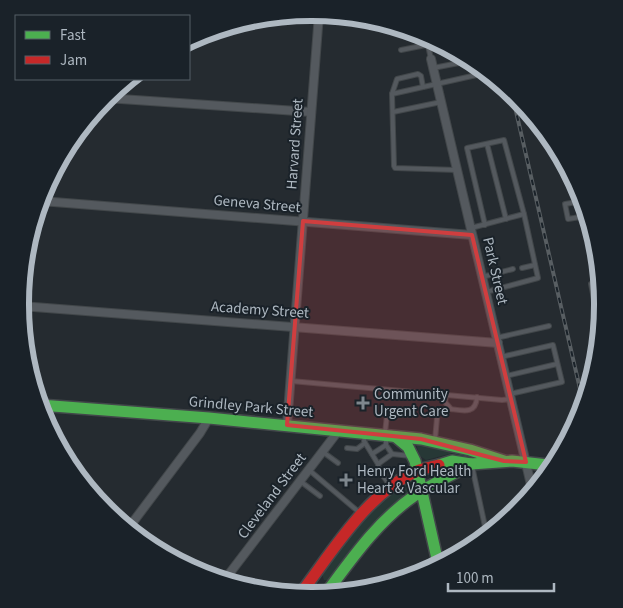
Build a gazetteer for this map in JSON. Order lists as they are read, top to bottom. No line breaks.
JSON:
{"streets":{"main road":["Grindley Park Street"],"street":["Harvard Street","Geneva Street","Park Street","Academy Street","Cleveland Street"]},"crossings":[["Harvard Street","Geneva Street"],["Harvard Street","Academy Street"],["Harvard Street","Grindley Park Street"],["Geneva Street","Park Street"],["Park Street","Academy Street"],["Grindley Park Street","Cleveland Street"]],"places":{"health":["Community Urgent Care","Henry Ford Health Heart & Vascular"]},"legend":["Fast","Jam"],"scale_bar":"100 m"}
